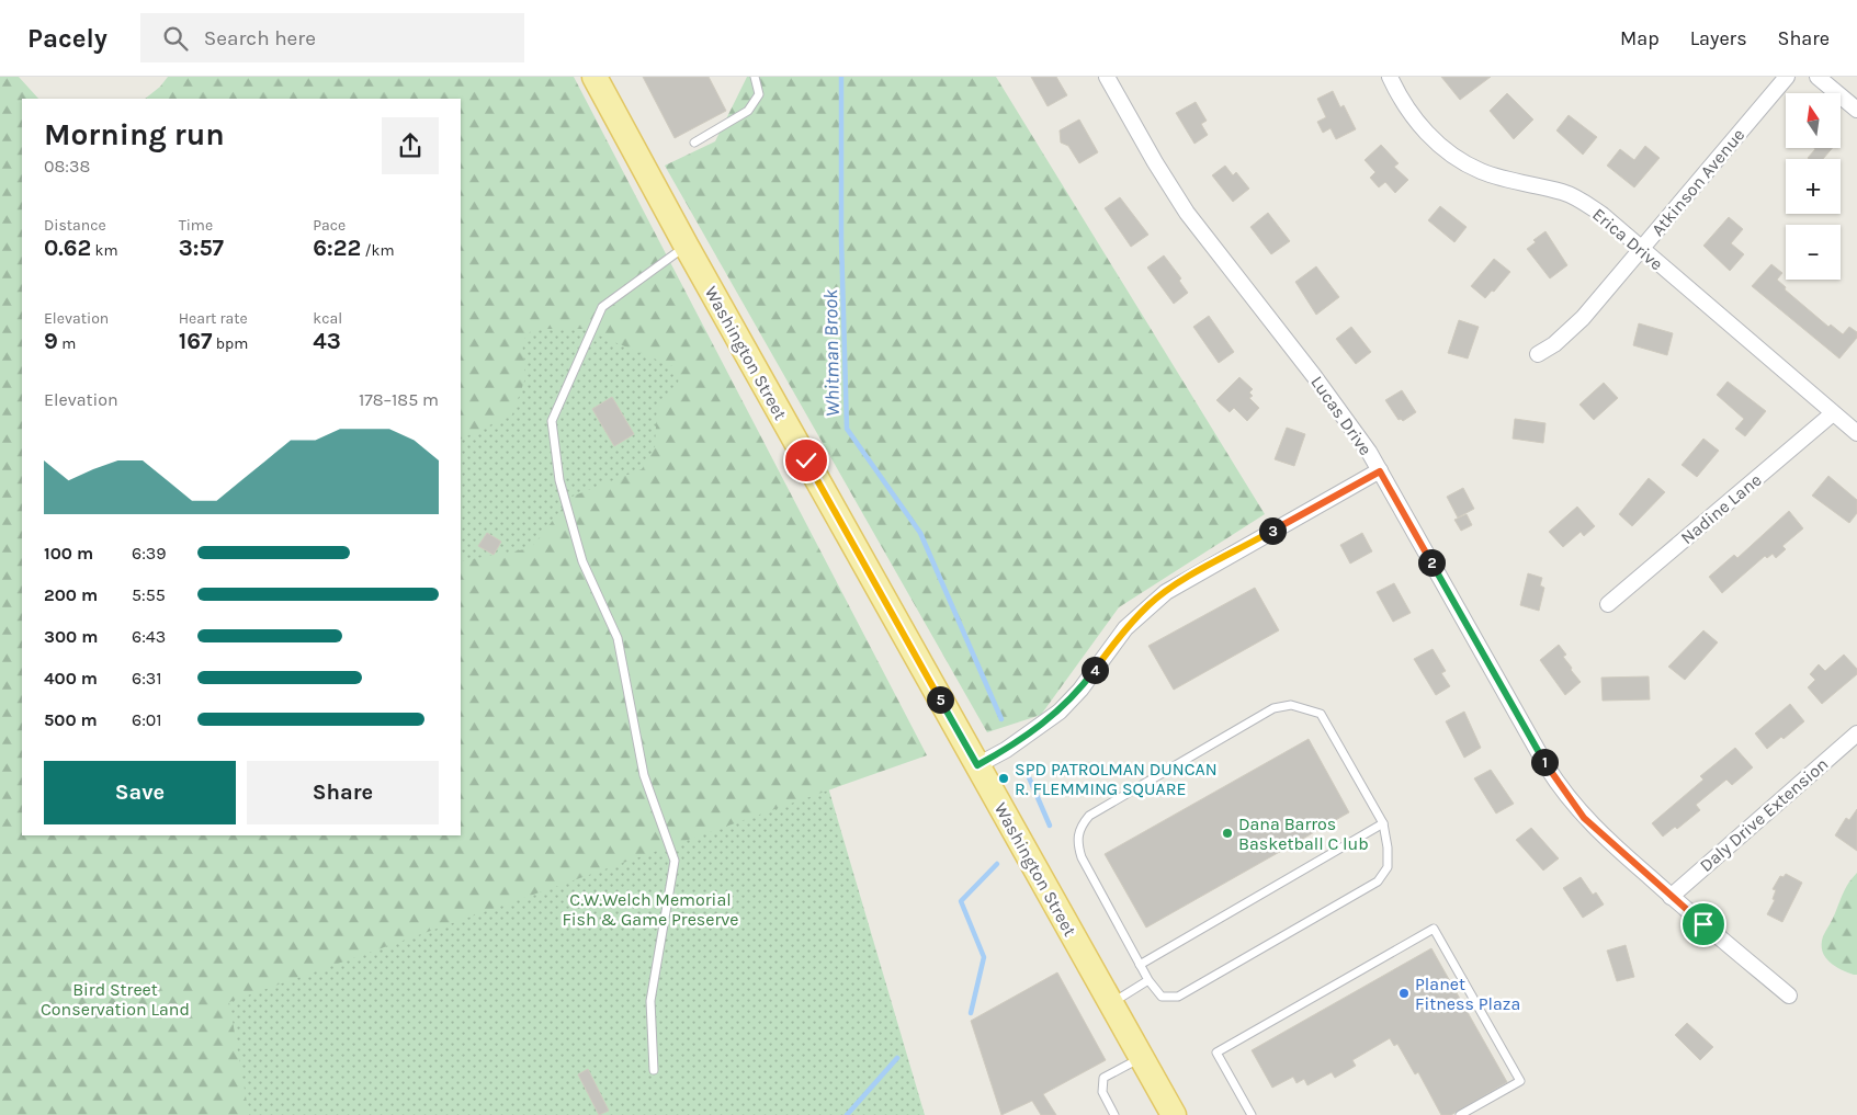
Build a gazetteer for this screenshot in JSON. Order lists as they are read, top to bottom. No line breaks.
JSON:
{"streets":{"main road":["Washington Street"],"street":["Atkinson Avenue","Erica Drive","Lucas Drive","Nadine Lane","Daly Drive Extension"]},"crossings":[["Atkinson Avenue","Erica Drive"],["Erica Drive","Nadine Lane"],["Lucas Drive","Daly Drive Extension"]],"water":["Whitman Brook"],"parks":["C.W.Welch Memorial Fish & Game Preserve","Bird Street Conservation Land"],"places":["SPD PATROLMAN DUNCAN R. FLEMMING SQUARE","Dana Barros Basketball C lub","Planet Fitness Plaza"],"north":"top","page":{"header":"Pacely","search":"Search here","nav":["Map","Layers","Share"],"map_buttons":["+","−"],"heading":["Morning run","08:38"],"stats":[["Distance","0.62 km"],["Time","3:57"],["Pace","6:22 /km"],["Elevation","9 m"],["Heart rate","167 bpm"],["kcal","43"]],"chart":["Elevation","178–185 m"],"pins":["3","2","4","5","1"],"list":[{"name":"100 m","note":"6:39"},{"name":"200 m","note":"5:55"},{"name":"300 m","note":"6:43"},{"name":"400 m","note":"6:31"},{"name":"500 m","note":"6:01"}],"buttons":["Save","Share"]}}
